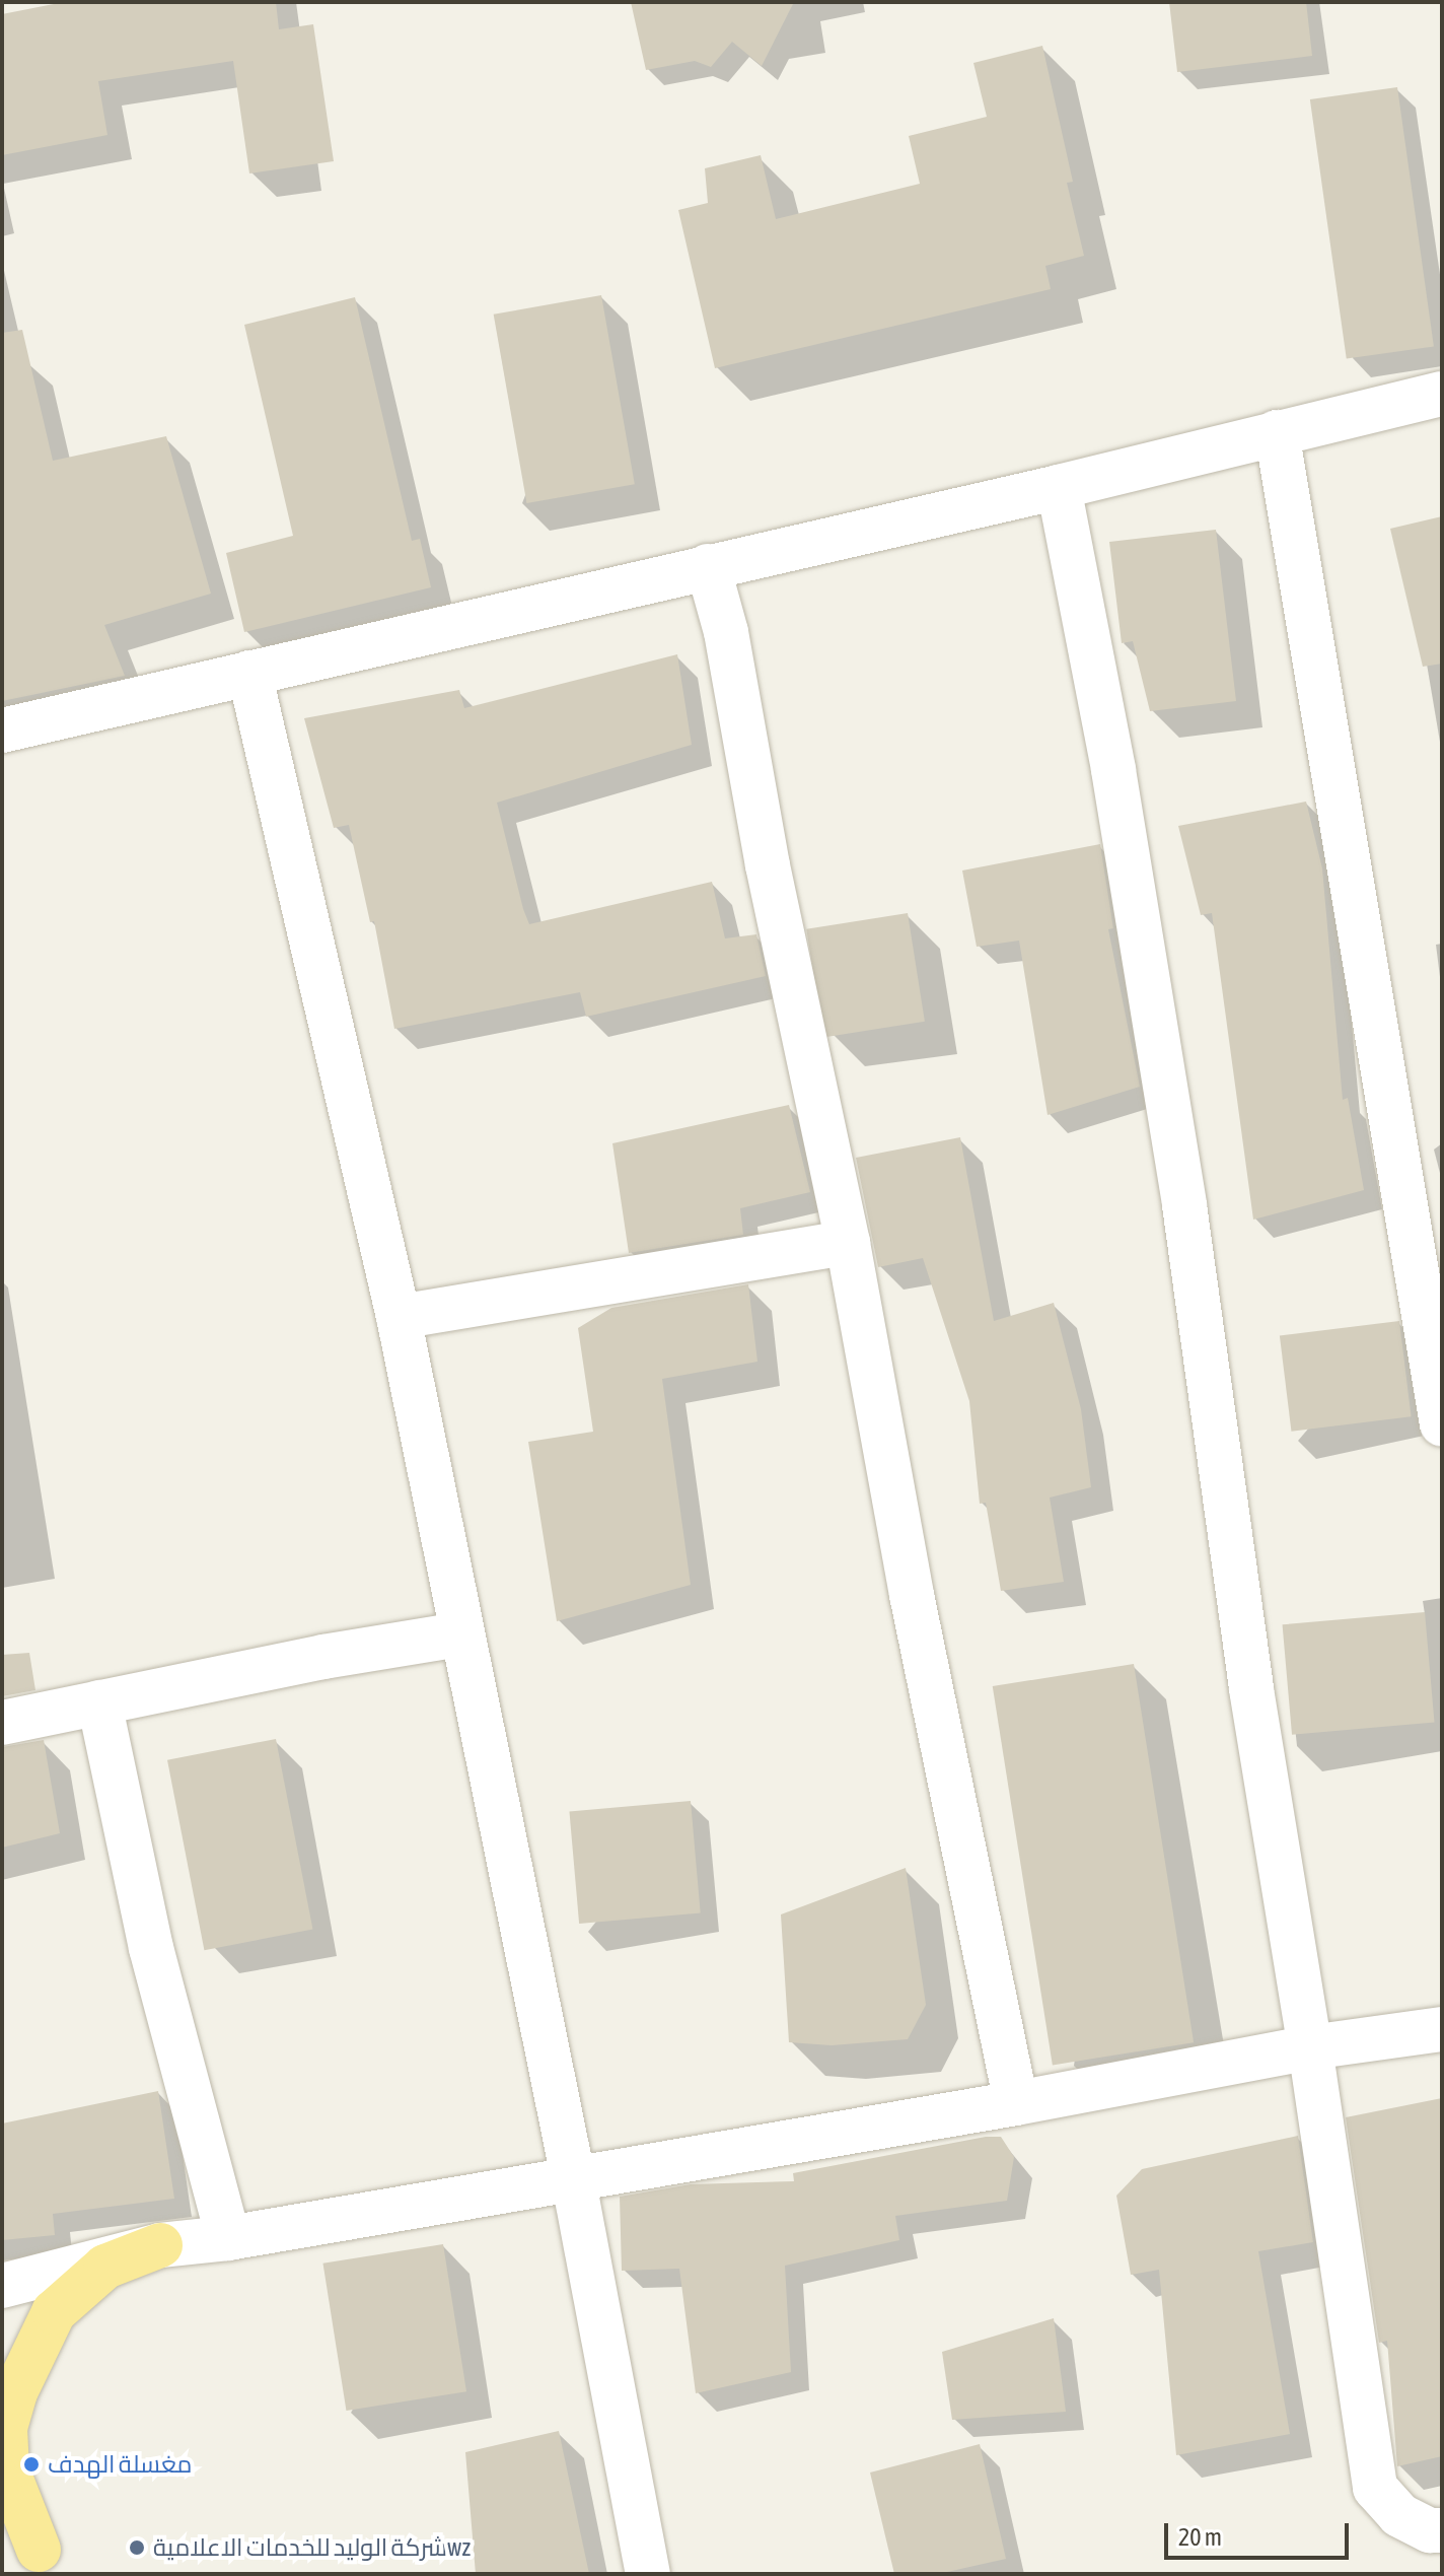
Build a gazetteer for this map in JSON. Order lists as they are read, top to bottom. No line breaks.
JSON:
{"places":["مغسلة الهدف","شركة الوليد للخدمات الاعلاميةwz"],"scale_bar":"20 m"}
